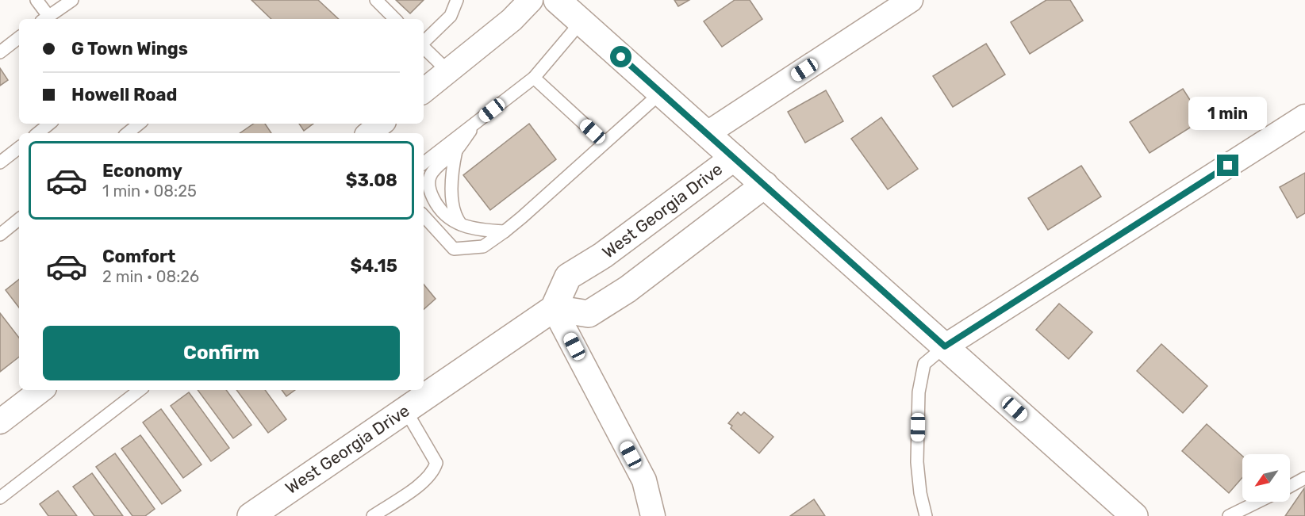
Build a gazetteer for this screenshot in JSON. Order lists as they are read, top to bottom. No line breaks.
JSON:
{"streets":{"street":["West Georgia Drive"]},"north":"bottom left","page":{"banner":["G Town Wings","Howell Road"],"bubble":"1 min","list":[{"name":"Economy","note":"1 min · 08:25","value":"$3.08"},{"name":"Comfort","note":"2 min · 08:26","value":"$4.15"}],"buttons":"Confirm"}}
